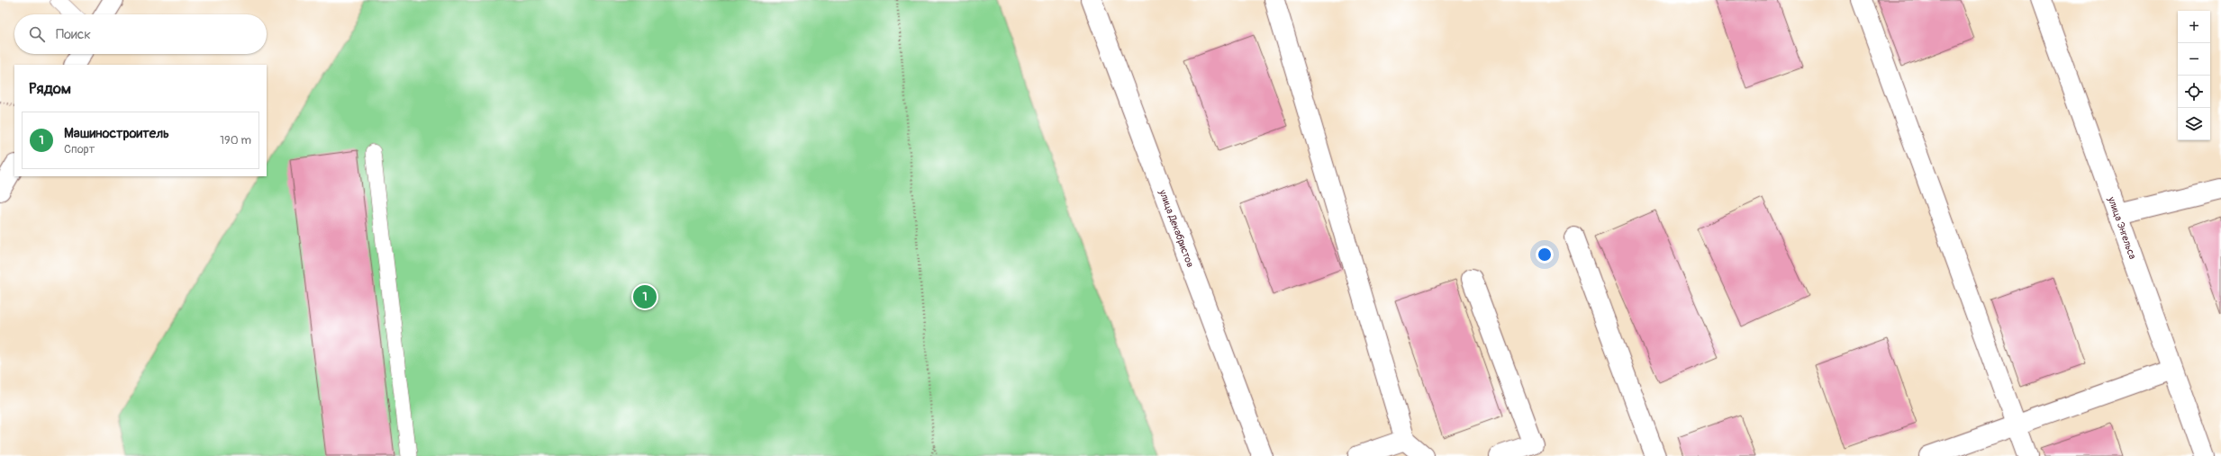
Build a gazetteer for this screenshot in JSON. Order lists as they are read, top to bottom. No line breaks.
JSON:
{"streets":{"street":["улица Энгельса","улица Декабристов"]},"page":{"map_buttons":["+","−"],"search":"Поиск","heading":"Рядом","list":[{"mark":"1","name":"Машиностроитель","note":"Спорт","value":"190 m"}],"pins":"1"}}
